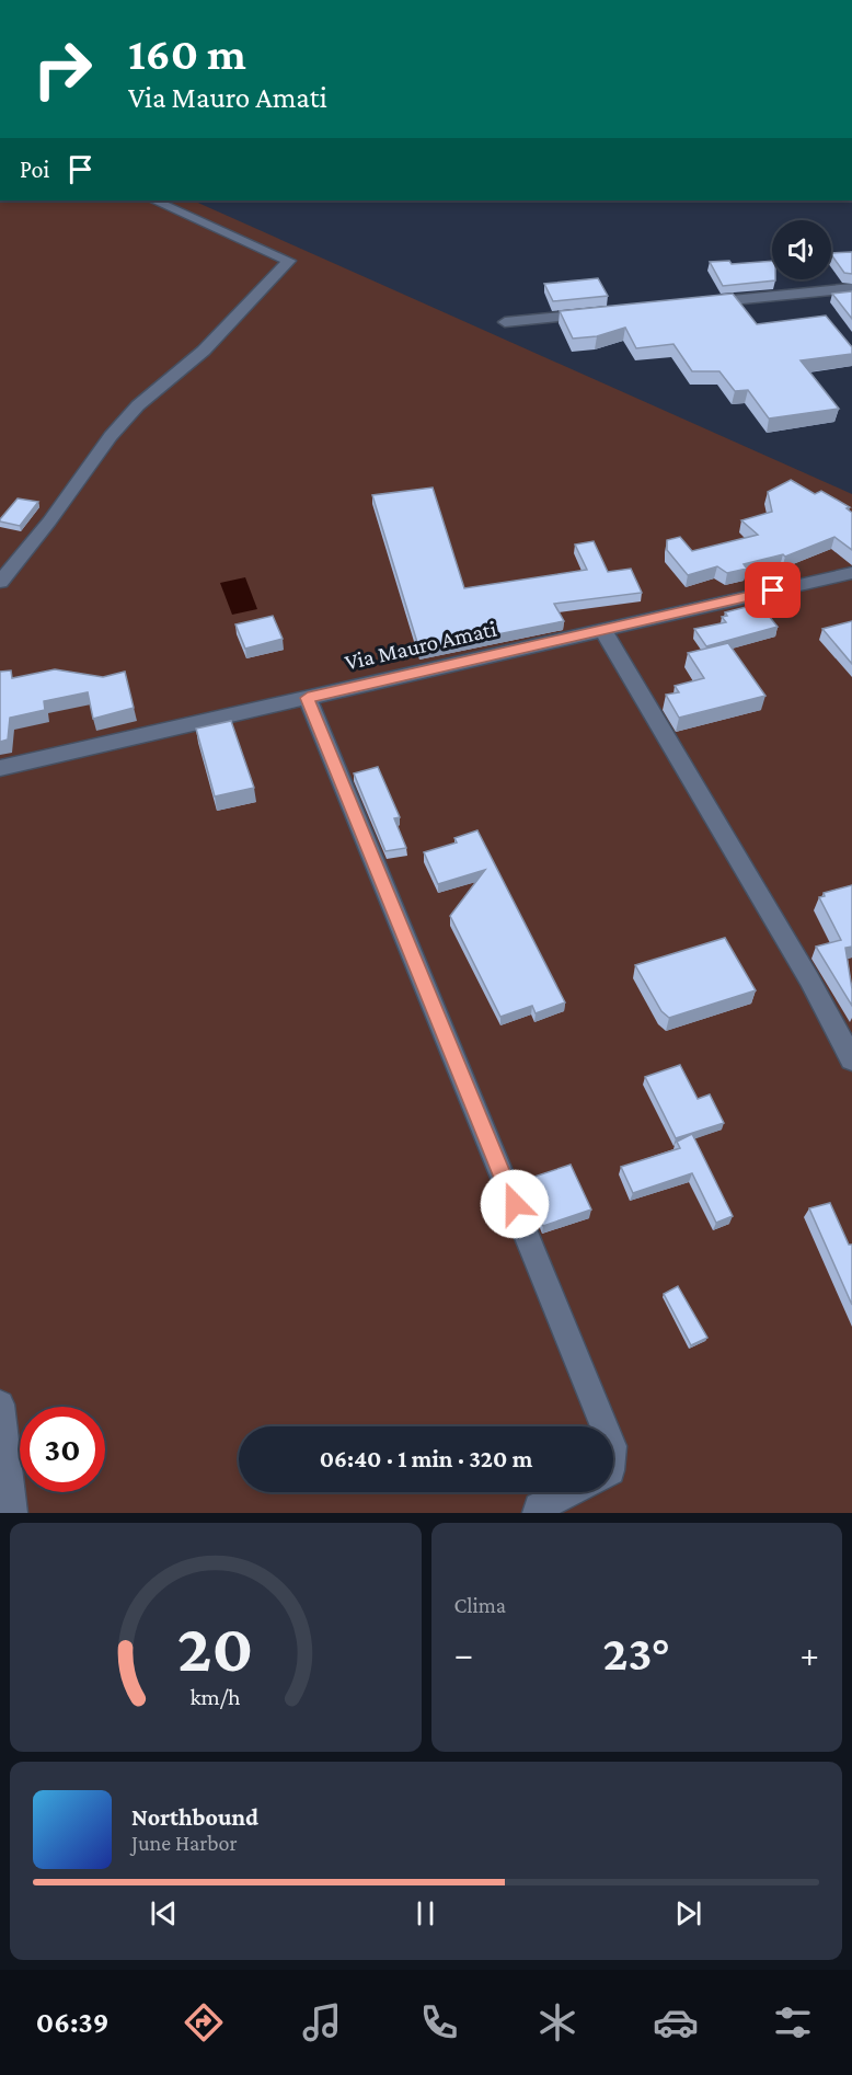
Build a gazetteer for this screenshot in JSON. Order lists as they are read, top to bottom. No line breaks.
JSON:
{"streets":{"street":["Via Mauro Amati"]},"page":{"turn":["160 m","Via Mauro Amati"],"then":"Poi","limit":"30","trip":"06:40 · 1 min · 320 m","tile":"Clima","heat":["−","23°","+"],"song":["Northbound","June Harbor"],"tabs":"06:39","gauge":["20","km/h"]}}
